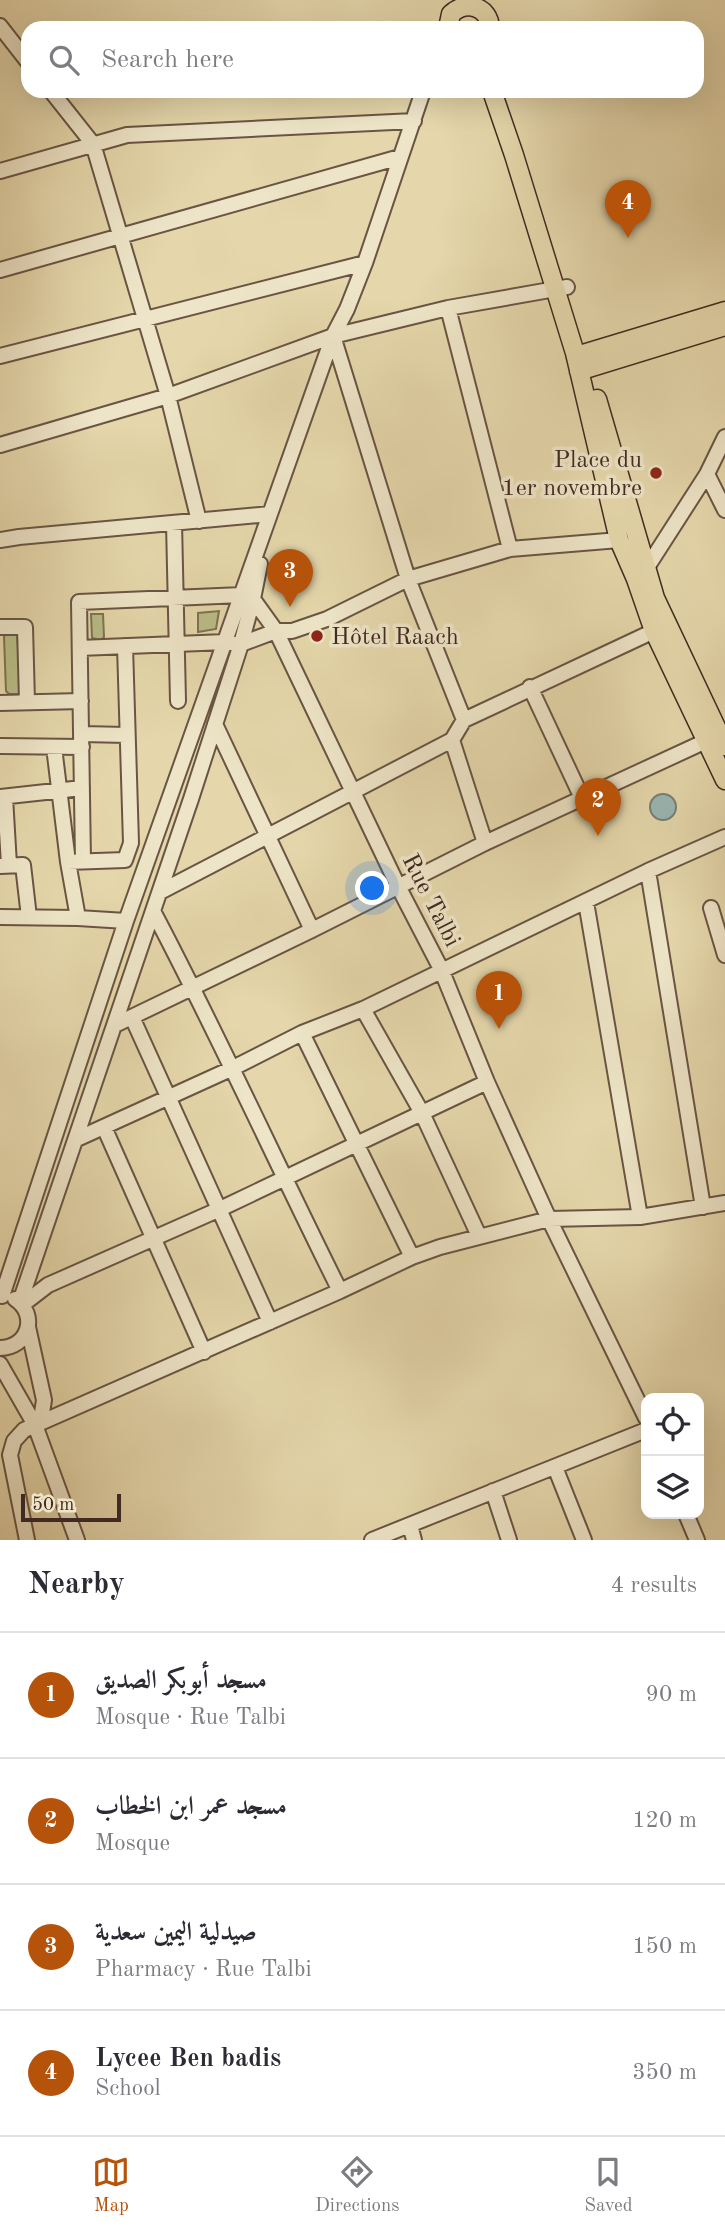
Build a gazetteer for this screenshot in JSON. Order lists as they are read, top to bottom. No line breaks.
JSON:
{"streets":{"street":["Rue Talbi"]},"places":["Place du 1er novembre","Hôtel Raach"],"scale_bar":"50 m","page":{"search":"Search here","pins":["4","3","2","1"],"scale":"50 m","heading":["Nearby","4 results"],"list":[{"mark":"1","name":"مسجد أبوبكر الصديق","note":"Mosque · Rue Talbi","value":"90 m"},{"mark":"2","name":"مسجد عمر ابن الخطاب","note":"Mosque","value":"120 m"},{"mark":"3","name":"صيدلية اليمين سعدية","note":"Pharmacy · Rue Talbi","value":"150 m"},{"mark":"4","name":"Lycee Ben badis","note":"School","value":"350 m"}],"nav":["Map","Directions","Saved"]}}
